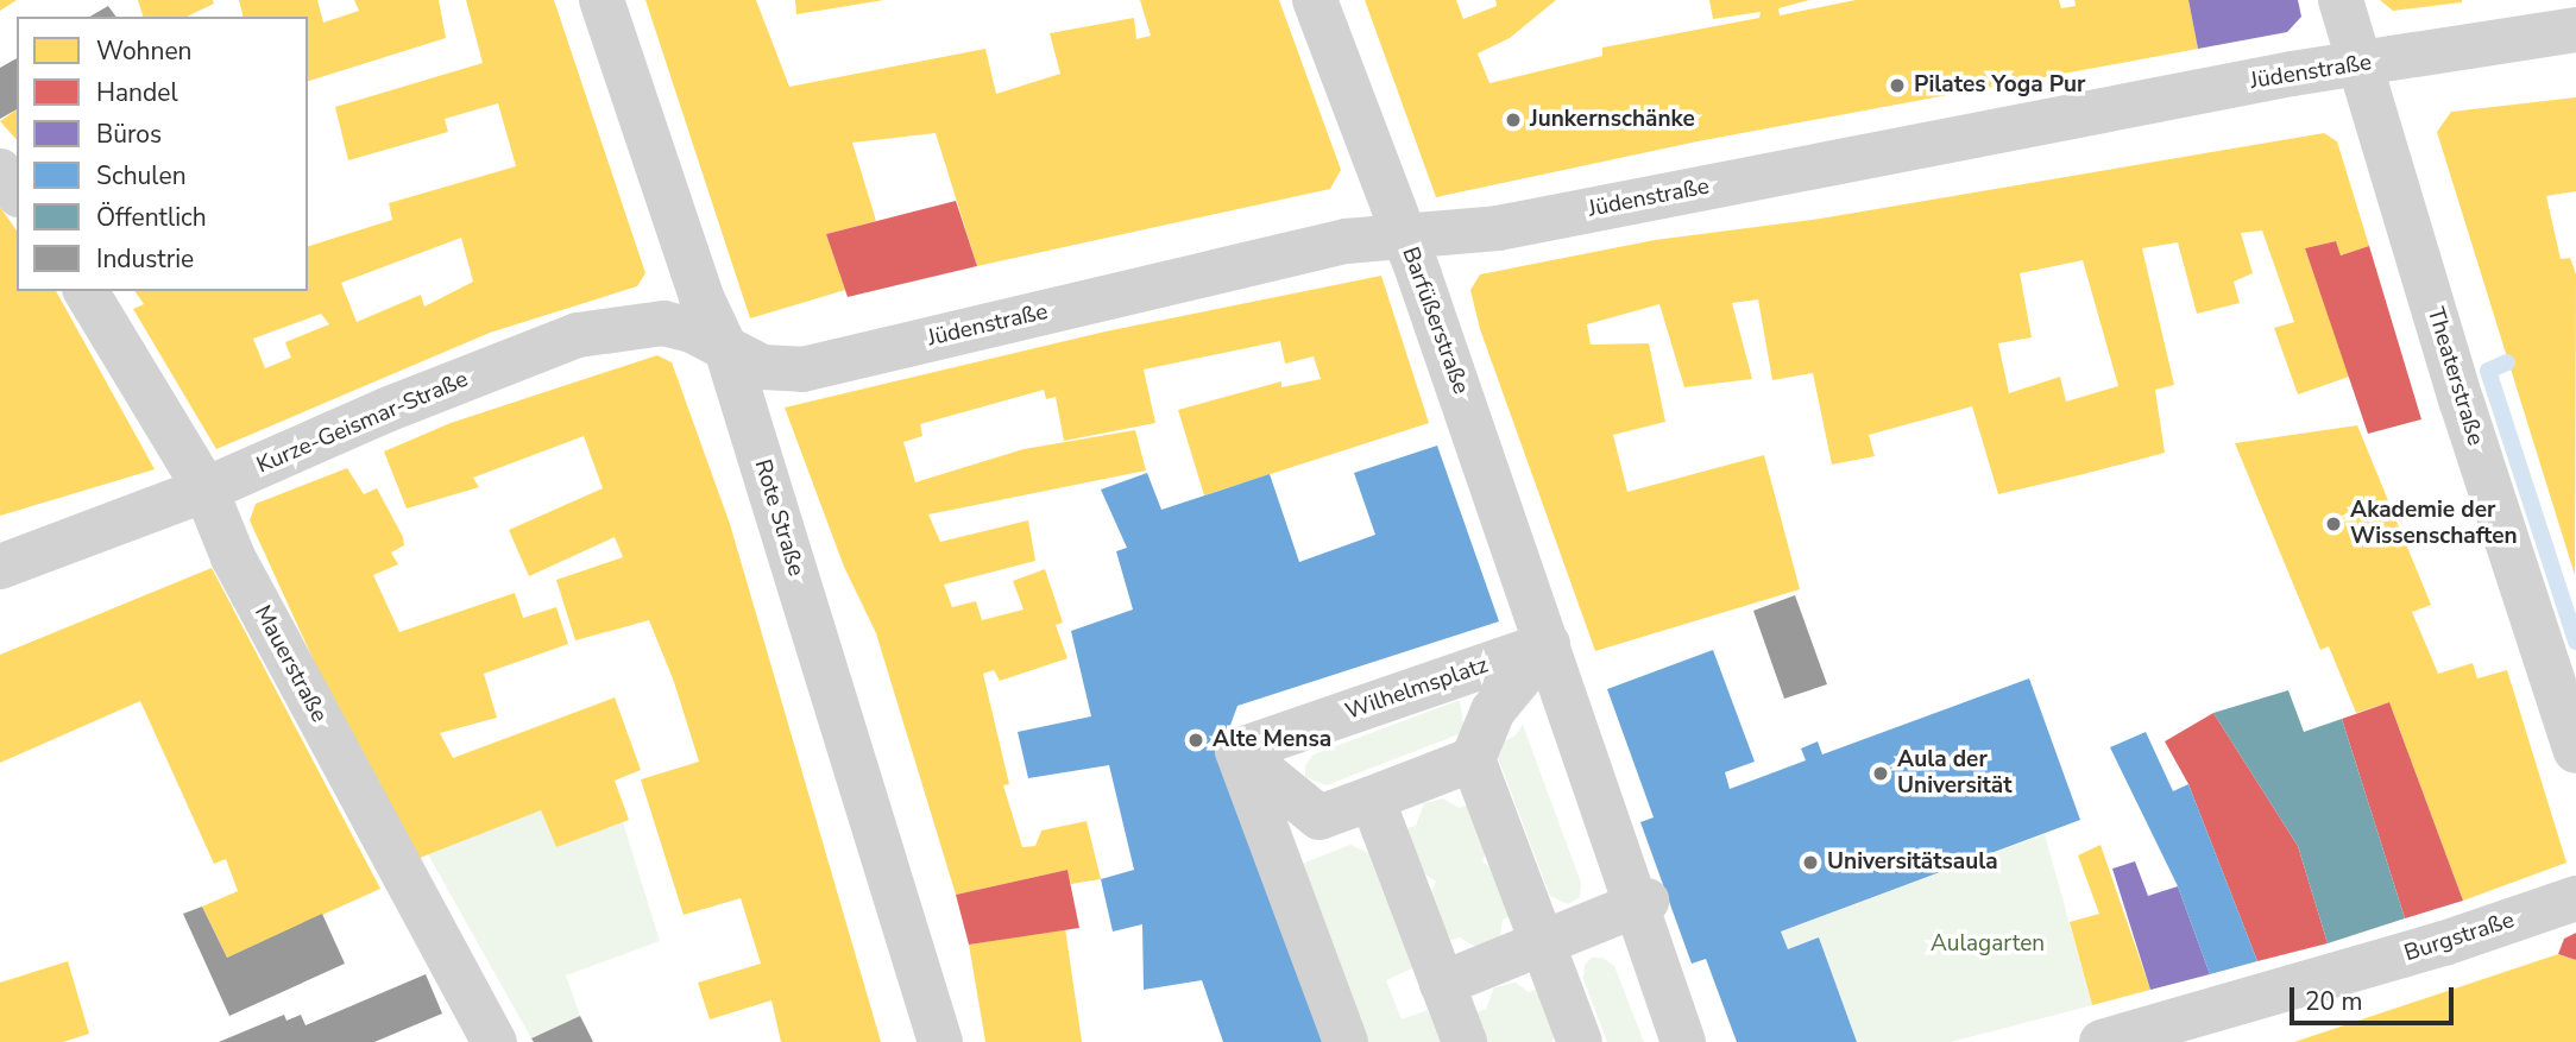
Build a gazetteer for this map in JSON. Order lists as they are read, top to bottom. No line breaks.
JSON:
{"streets":{"street":["Jüdenstraße","Barfüßerstraße","Theaterstraße","Kurze-Geismar-Straße","Rote Straße","Mauerstraße","Wilhelmsplatz","Burgstraße"]},"crossings":[["Jüdenstraße","Barfüßerstraße"],["Jüdenstraße","Theaterstraße"],["Jüdenstraße","Kurze-Geismar-Straße"],["Jüdenstraße","Rote Straße"],["Barfüßerstraße","Wilhelmsplatz"],["Kurze-Geismar-Straße","Rote Straße"],["Kurze-Geismar-Straße","Mauerstraße"]],"parks":["Aulagarten"],"places":["Pilates Yoga Pur","Junkernschänke","Akademie der Wissenschaften","Alte Mensa","Aula der Universität","Universitätsaula"],"legend":["Wohnen","Handel","Büros","Schulen","Öffentlich","Industrie"],"scale_bar":"20 m"}
